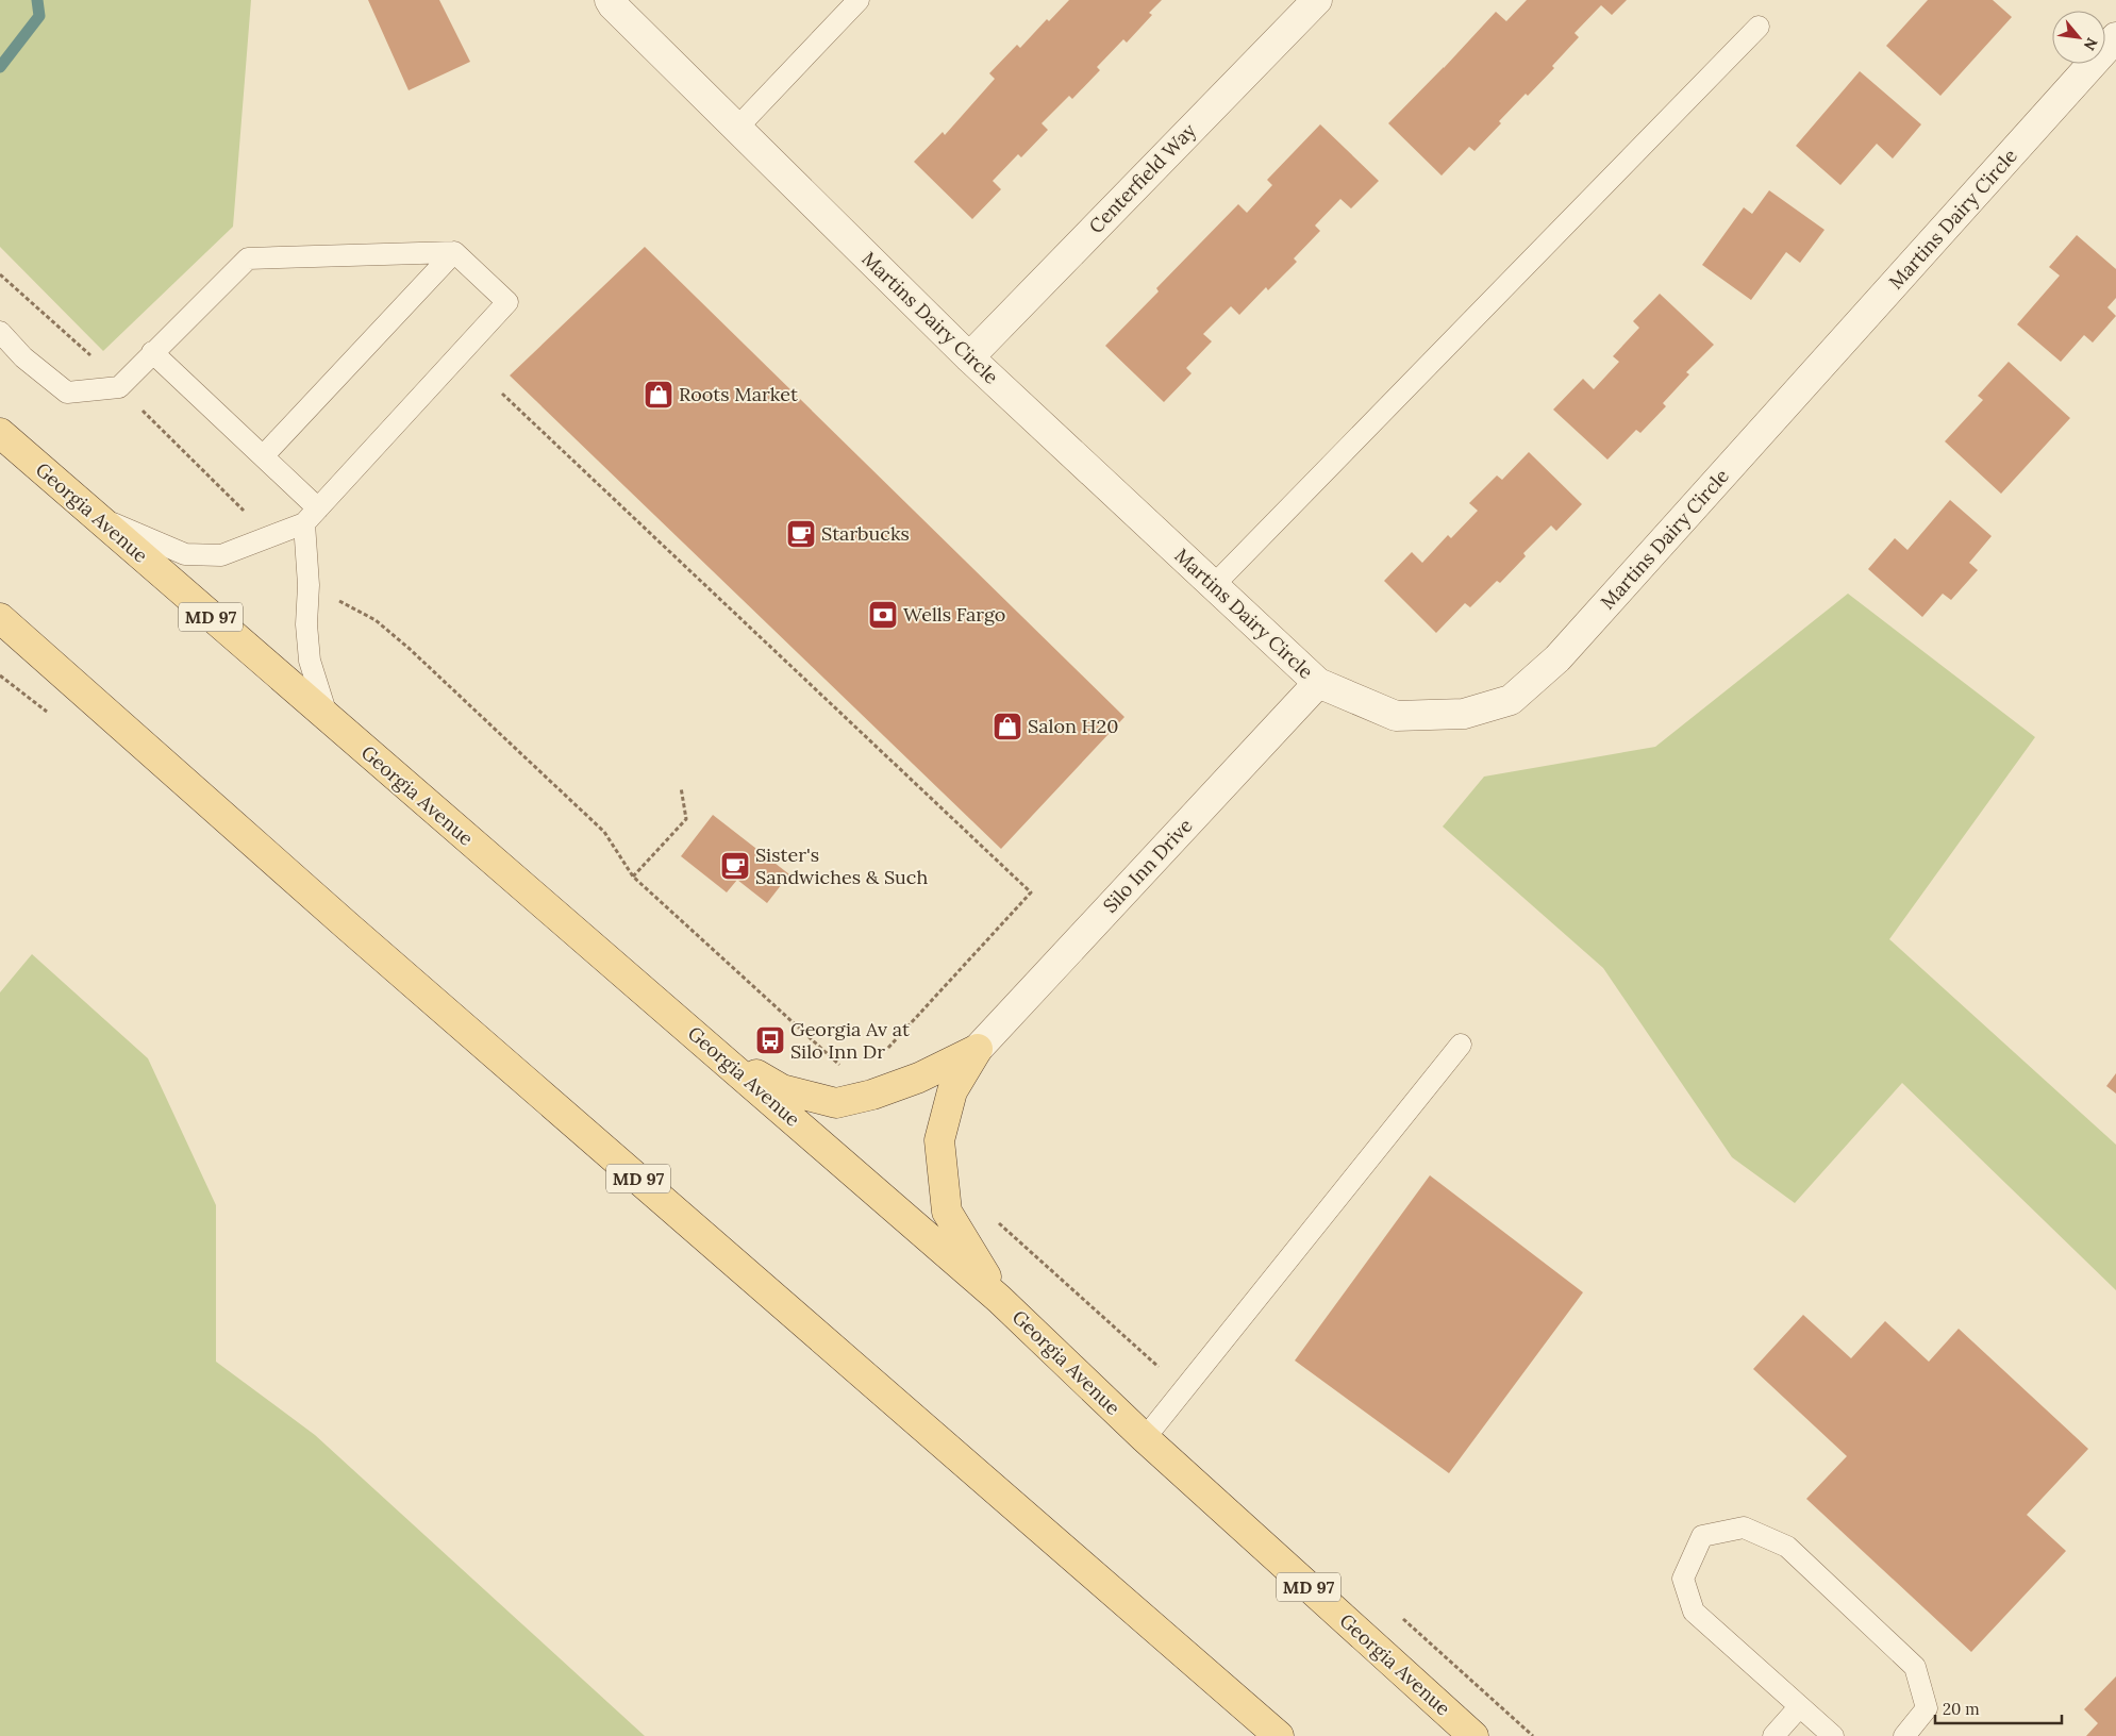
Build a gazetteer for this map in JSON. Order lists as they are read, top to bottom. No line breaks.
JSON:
{"streets":{"main road":["Georgia Avenue","MD 97"],"street":["Centerfield Way","Martins Dairy Circle","Silo Inn Drive"]},"crossings":[["Centerfield Way","Martins Dairy Circle"],["Martins Dairy Circle","Silo Inn Drive"]],"places":{"shop":["Roots Market","Salon H20"],"cafe":["Starbucks","Sister's Sandwiches & Such"],"bank":["Wells Fargo"],"bus stop":["Georgia Av at Silo Inn Dr"]},"scale_bar":"20 m","north":"bottom right"}
